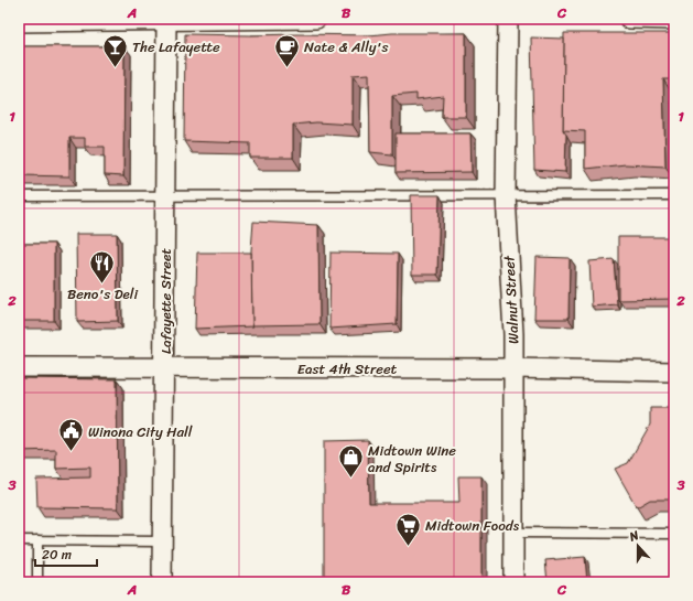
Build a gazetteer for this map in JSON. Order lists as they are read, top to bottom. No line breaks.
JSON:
{"streets":{"street":["Walnut Street","Lafayette Street","East 4th Street"]},"crossings":[["Walnut Street","East 4th Street"],["Lafayette Street","East 4th Street"]],"places":{"bar":["The Lafayette"],"cafe":["Nate & Ally's"],"restaurant":["Beno's Deli"],"public building":["Winona City Hall"],"shop":["Midtown Wine and Spirits"],"supermarket":["Midtown Foods"]},"scale_bar":"20 m","north":"top","grid":{"columns":["A","B","C"],"rows":["1","2","3"]}}
